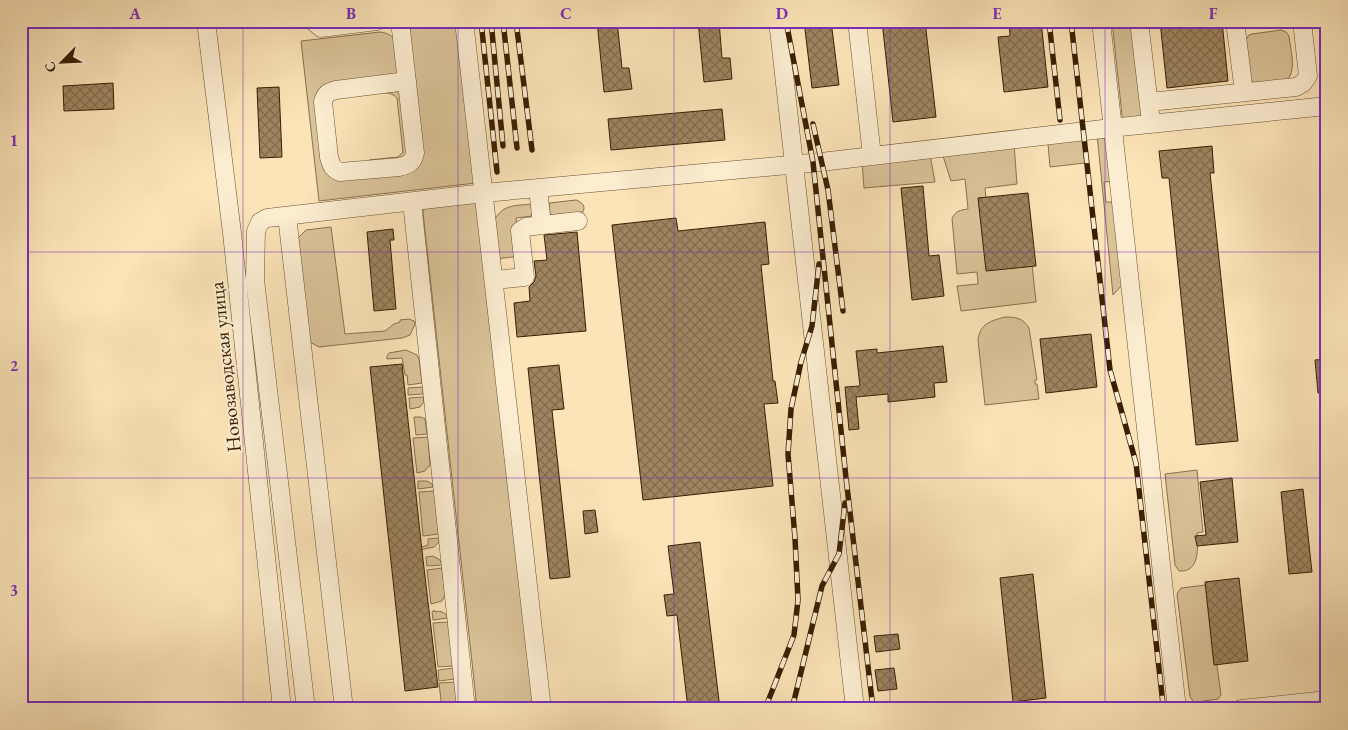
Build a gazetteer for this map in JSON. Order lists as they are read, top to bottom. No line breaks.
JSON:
{"streets":{"street":["Новозаводская улица"]},"north":"bottom left","grid":{"columns":["A","B","C","D","E","F"],"rows":["1","2","3"]}}
